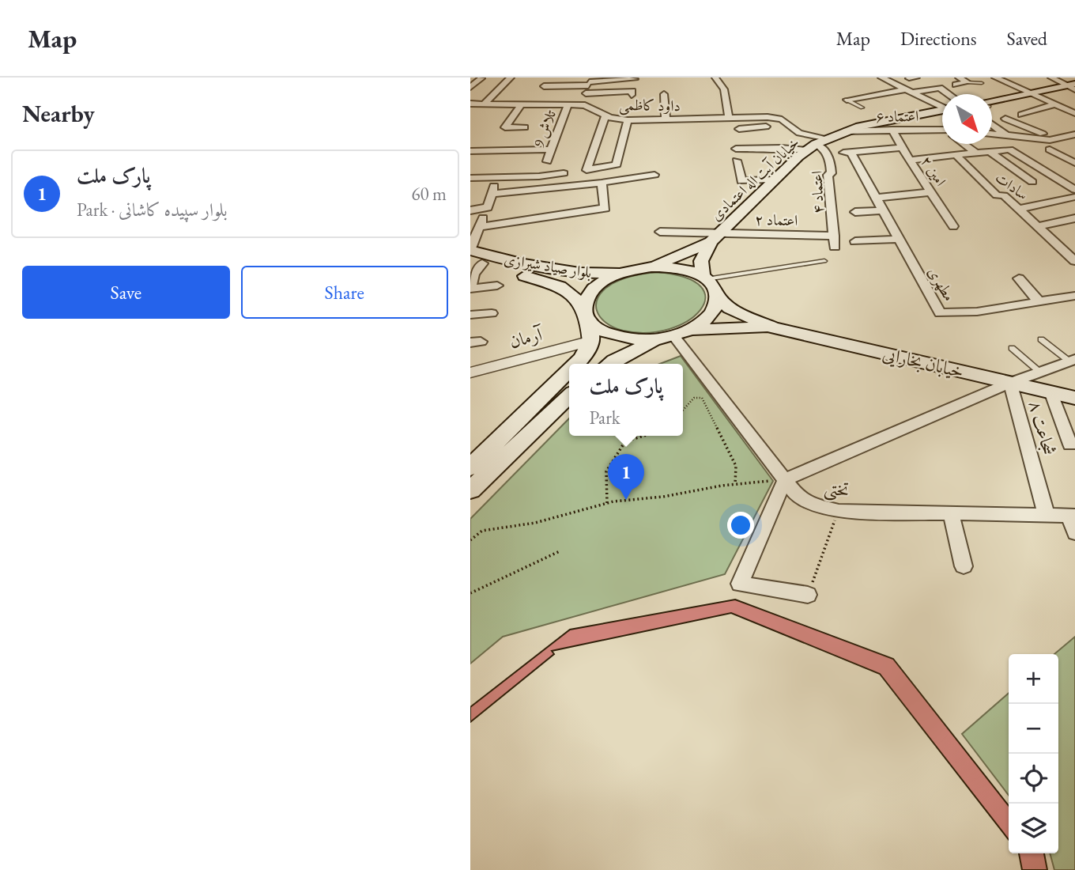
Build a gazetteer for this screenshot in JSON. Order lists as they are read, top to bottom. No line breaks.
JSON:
{"streets":{"main road":["خیابان آیت اله اعتمادی","بلوار صیاد شیرازی","خیابان بخارایی"],"street":["داود کاظمی","اعتماد ۶","تلاش 9","امین ۲","سادات","اعتماد ۴","اعتماد ۲","مطهری","آرمان","شجاعت ۸","تختی"]},"crossings":[["داود کاظمی","تلاش 9"],["داود کاظمی","خیابان آیت اله اعتمادی"],["اعتماد ۶","امین ۲"],["اعتماد ۶","خیابان آیت اله اعتمادی"],["خیابان آیت اله اعتمادی","اعتماد ۴"],["خیابان آیت اله اعتمادی","اعتماد ۲"],["اعتماد ۴","اعتماد ۲"],["بلوار صیاد شیرازی","خیابان بخارایی"],["بلوار صیاد شیرازی","تختی"],["خیابان بخارایی","شجاعت ۸"],["خیابان بخارایی","تختی"],["شجاعت ۸","تختی"]],"north":"bottom right","page":{"header":"Map","nav":["Map","Directions","Saved"],"heading":"Nearby","list":[{"mark":"1","name":"پارک ملت","note":"Park · بلوار سپیده کاشانی","value":"60 m"}],"buttons":["Save","Share"],"popup":["پارک ملت","Park"],"pins":"1","map_buttons":["+","−"]}}
